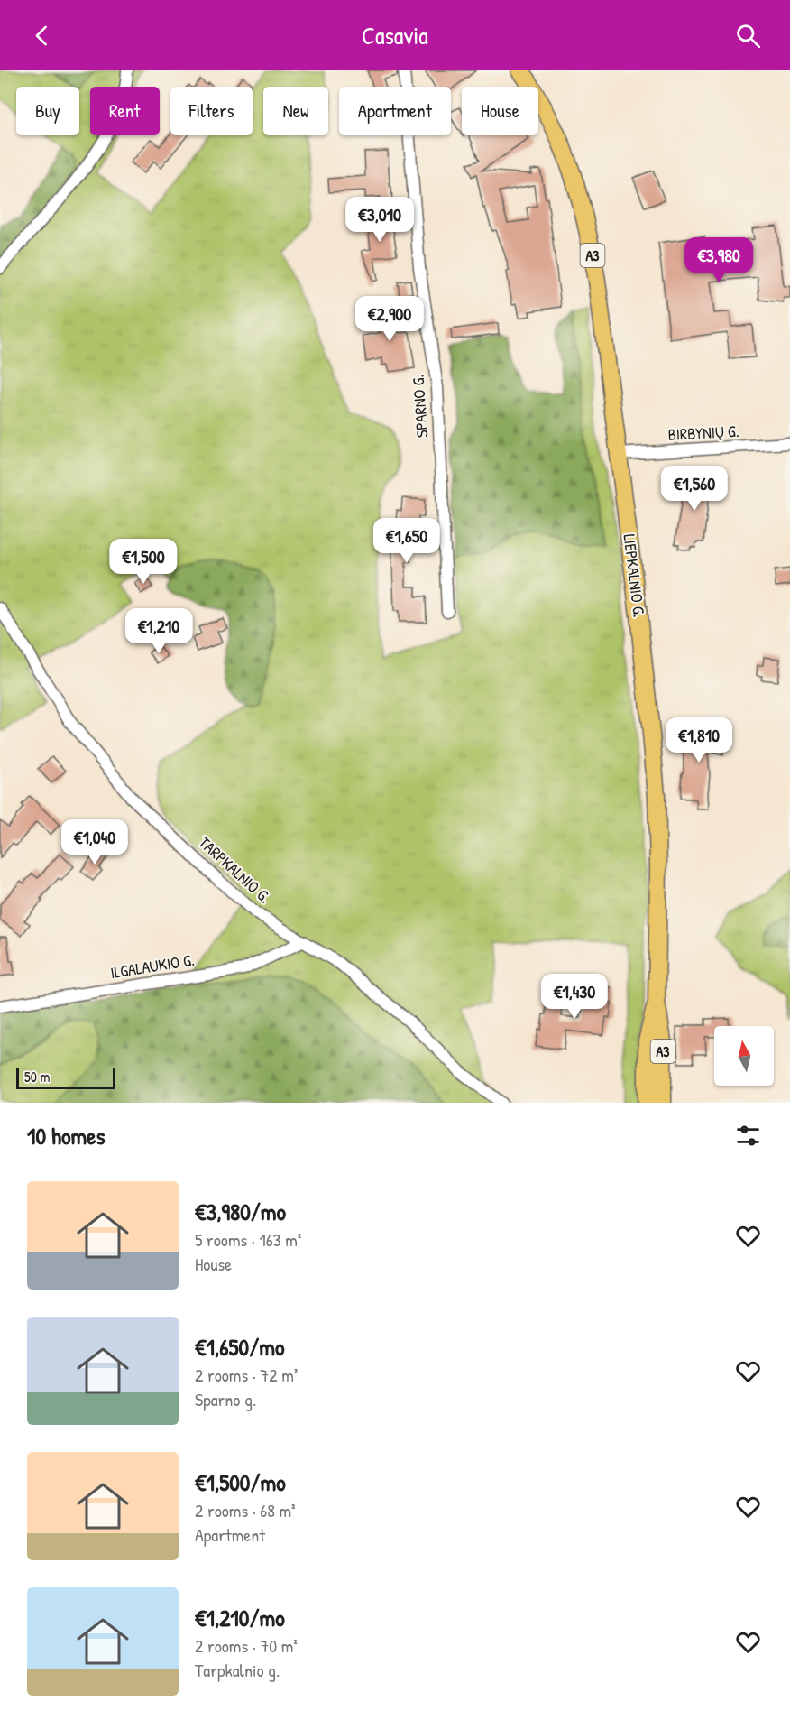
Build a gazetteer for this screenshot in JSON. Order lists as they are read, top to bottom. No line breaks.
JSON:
{"streets":{"main road":["A3","LIEPKALNIO G."],"street":["SPARNO G.","BIRBYNIŲ G.","TARPKALNIO G.","ILGALAUKIO G."]},"crossings":[["BIRBYNIŲ G.","LIEPKALNIO G."],["TARPKALNIO G.","ILGALAUKIO G."]],"scale_bar":"50 m","north":"top","page":{"header":"Casavia","chip":["Buy","Rent","Filters","New","Apartment","House"],"price":["€3,010","€3,980","€2,900","€1,560","€1,650","€1,500","€1,210","€1,810","€1,040","€1,430"],"scale":"50 m","heading":"10 homes","list":[{"name":"€3,980/mo","note":"5 rooms · 163 m² · House"},{"name":"€1,650/mo","note":"2 rooms · 72 m² · Sparno g."},{"name":"€1,500/mo","note":"2 rooms · 68 m² · Apartment"},{"name":"€1,210/mo","note":"2 rooms · 70 m² · Tarpkalnio g."}]}}
